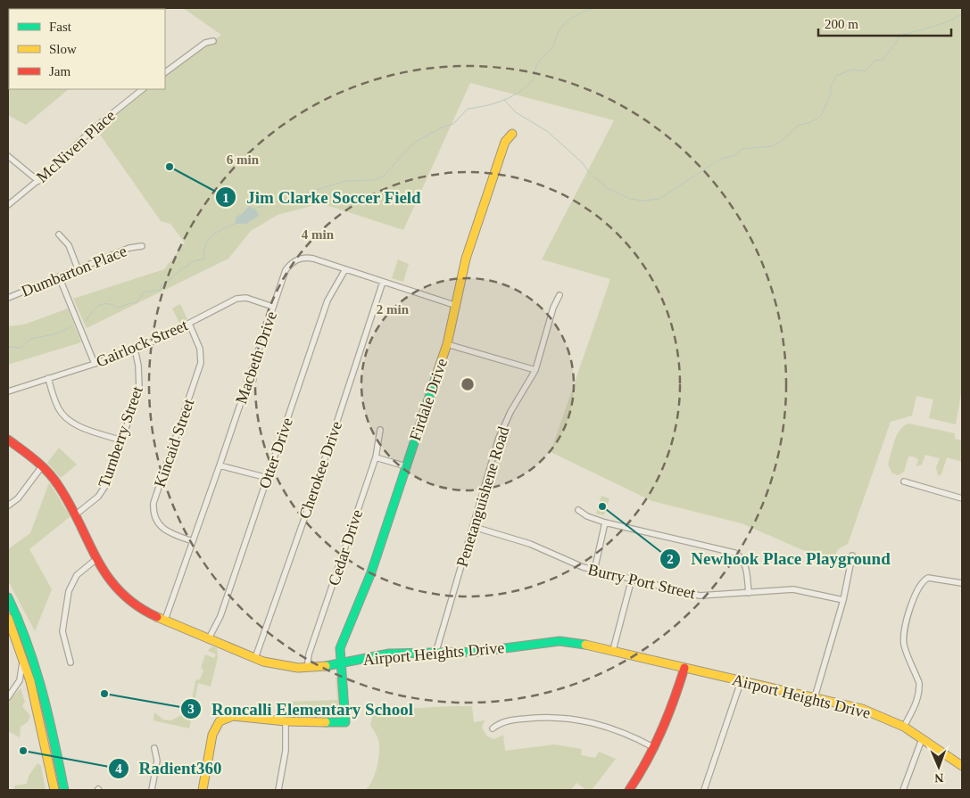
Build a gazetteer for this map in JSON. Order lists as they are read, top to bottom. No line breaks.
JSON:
{"streets":{"street":["McNiven Place","Dumbarton Place","Gairlock Street","Macbeth Drive","Firdale Drive","Turnberry Street","Kincaid Street","Otter Drive","Cherokee Drive","Penetanguishene Road","Cedar Drive","Burry Port Street","Airport Heights Drive"]},"crossings":[["Gairlock Street","Macbeth Drive"],["Gairlock Street","Turnberry Street"],["Gairlock Street","Kincaid Street"],["Macbeth Drive","Firdale Drive"],["Macbeth Drive","Kincaid Street"],["Macbeth Drive","Otter Drive"],["Macbeth Drive","Cherokee Drive"],["Macbeth Drive","Airport Heights Drive"],["Firdale Drive","Airport Heights Drive"],["Turnberry Street","Airport Heights Drive"],["Otter Drive","Airport Heights Drive"],["Cherokee Drive","Airport Heights Drive"],["Penetanguishene Road","Burry Port Street"],["Penetanguishene Road","Airport Heights Drive"],["Cedar Drive","Airport Heights Drive"]],"places":["Jim Clarke Soccer Field","Newhook Place Playground","Roncalli Elementary School","Radient360"],"legend":["Fast","Slow","Jam"],"scale_bar":"200 m","north":"bottom","rings":["6 min","4 min","2 min"]}
